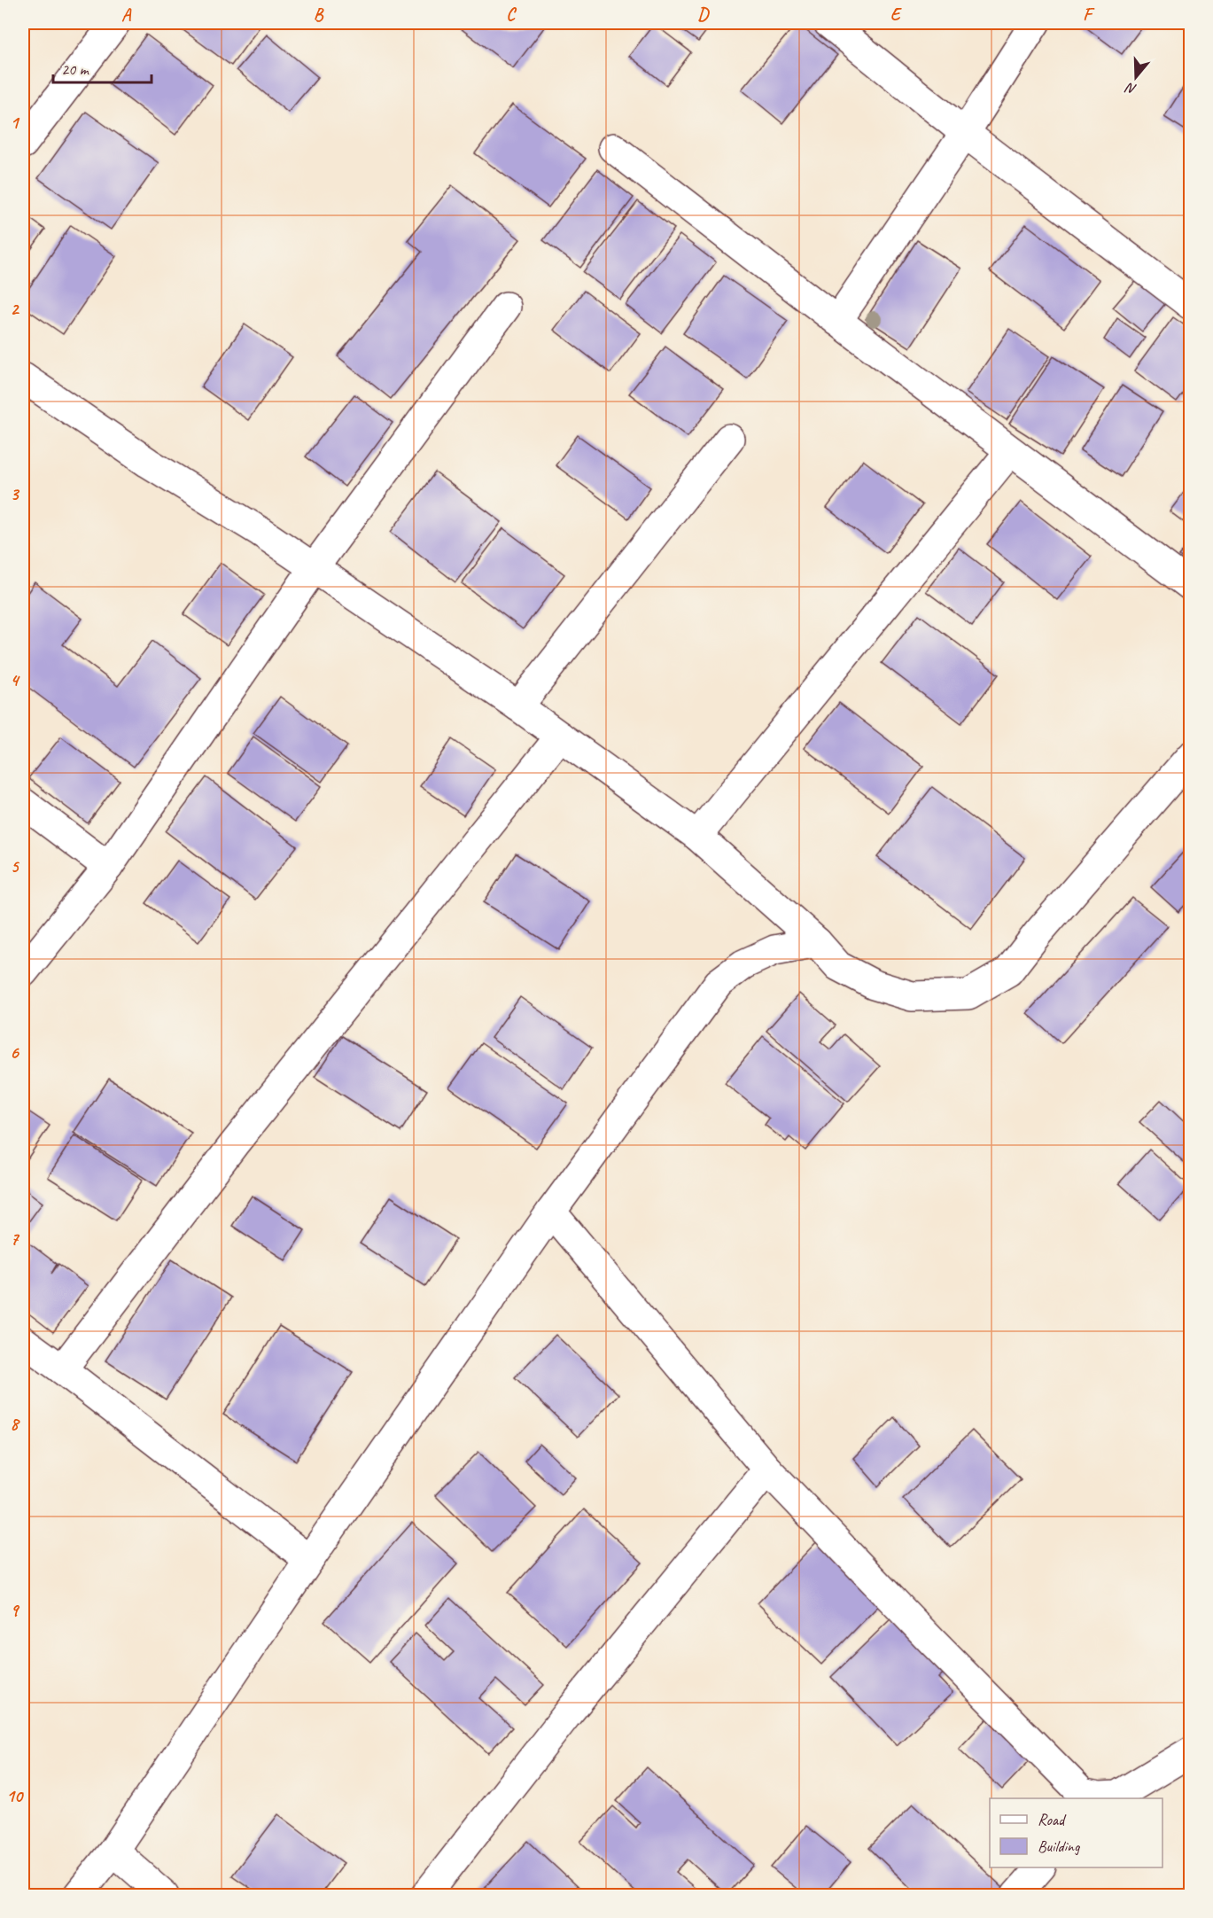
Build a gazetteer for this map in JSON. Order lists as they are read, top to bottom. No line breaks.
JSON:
{"legend":["Road","Building"],"scale_bar":"20 m","north":"bottom","grid":{"columns":["A","B","C","D","E","F"],"rows":["1","2","3","4","5","6","7","8","9","10"]}}
